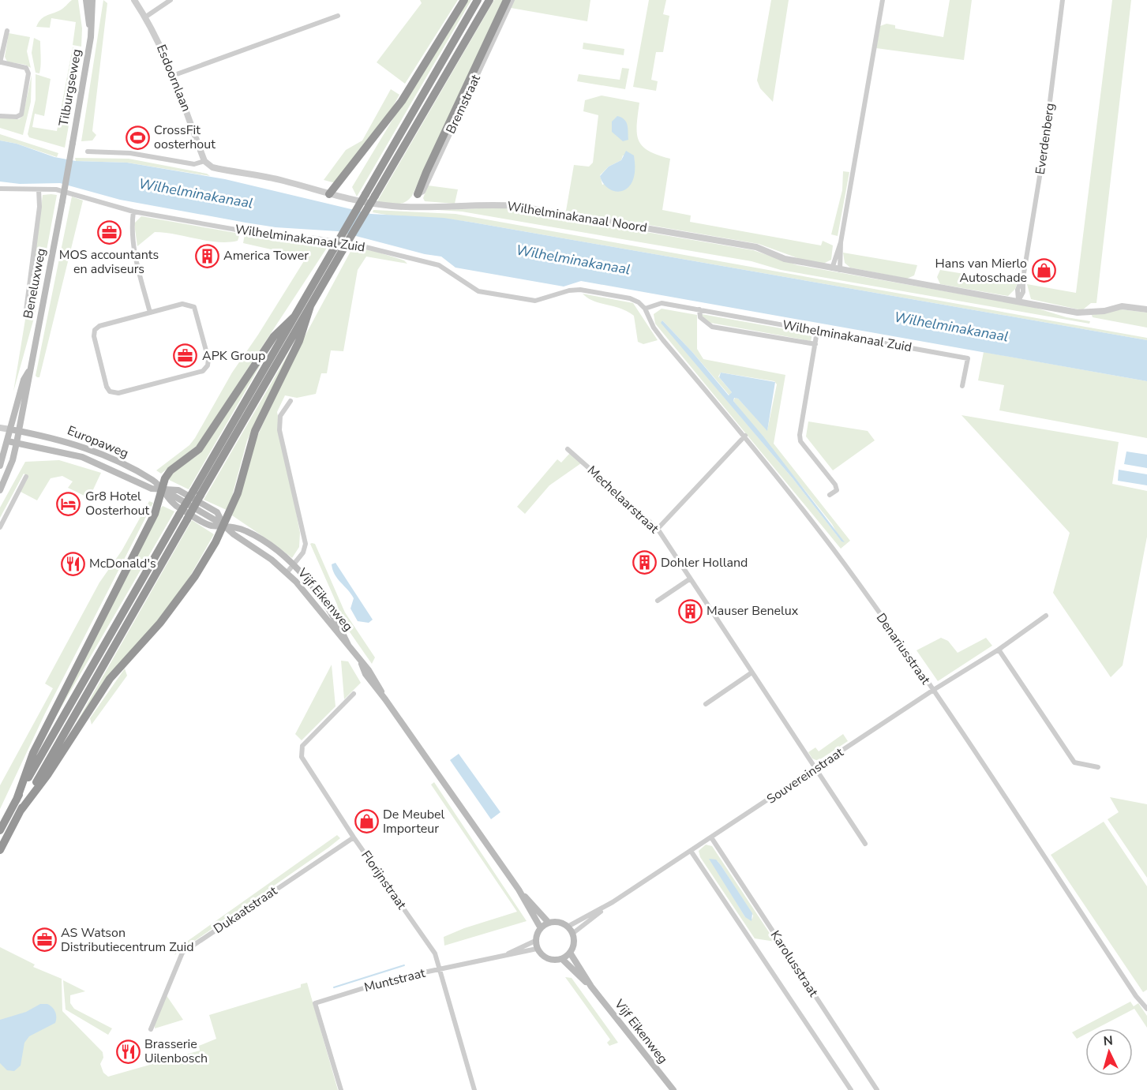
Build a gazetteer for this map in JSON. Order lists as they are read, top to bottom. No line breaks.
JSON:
{"streets":{"main road":["Tilburgseweg","Beneluxweg","Europaweg","Vijf Eikenweg"],"street":["Esdoornlaan","Bremstraat","Everdenberg","Wilhelminakanaal Noord","Wilhelminakanaal Zuid","Mechelaarstraat","Denariusstraat","Souvereinstraat","Florijnstraat","Dukaatstraat","Karolusstraat","Muntstraat"]},"crossings":[["Esdoornlaan","Wilhelminakanaal Noord"],["Tilburgseweg","Beneluxweg"],["Everdenberg","Wilhelminakanaal Noord"],["Wilhelminakanaal Zuid","Denariusstraat"],["Beneluxweg","Europaweg"],["Europaweg","Vijf Eikenweg"],["Mechelaarstraat","Souvereinstraat"],["Vijf Eikenweg","Souvereinstraat"],["Denariusstraat","Souvereinstraat"],["Souvereinstraat","Karolusstraat"],["Florijnstraat","Dukaatstraat"],["Florijnstraat","Muntstraat"]],"water":["Wilhelminakanaal"],"places":{"sports":["CrossFit oosterhout"],"office":["MOS accountants en adviseurs","APK Group","AS Watson Distributiecentrum Zuid"],"building":["America Tower","Dohler Holland","Mauser Benelux"],"shop":["Hans van Mierlo Autoschade","De Meubel Importeur"],"hotel":["Gr8 Hotel Oosterhout"],"restaurant":["McDonald's","Brasserie Uilenbosch"]},"north":"top"}
